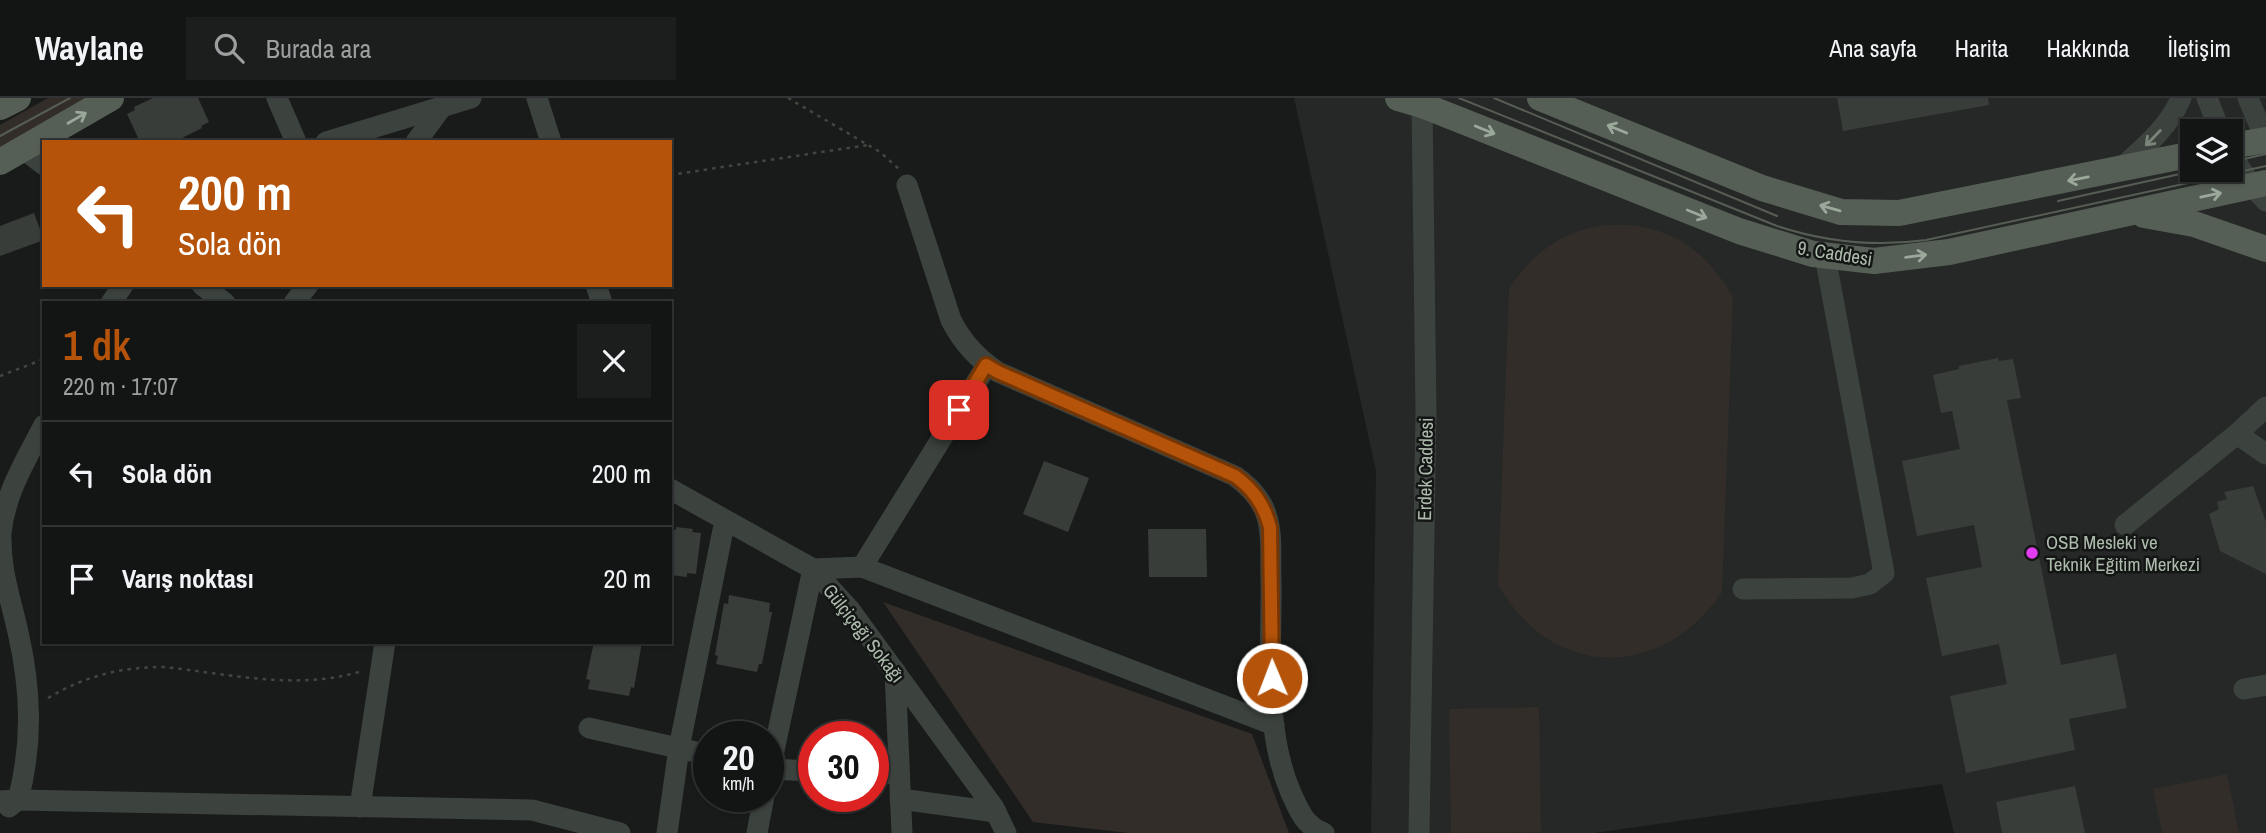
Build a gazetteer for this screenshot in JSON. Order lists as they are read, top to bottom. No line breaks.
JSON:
{"streets":{"main road":["9. Caddesi"],"street":["Erdek Caddesi","Gülçiçeği Sokağı"]},"crossings":[["9. Caddesi","Erdek Caddesi"]],"places":["OSB Mesleki ve Teknik Eğitim Merkezi"],"page":{"header":"Waylane","search":"Burada ara","nav":["Ana sayfa","Harita","Hakkında","İletişim"],"turn":["200 m","Sola dön"],"heading":["1 dk","220 m · 17:07"],"list":[{"name":"Sola dön","value":"200 m"},{"name":"Varış noktası","value":"20 m"}],"speed":"20 km/h","limit":"30"}}
